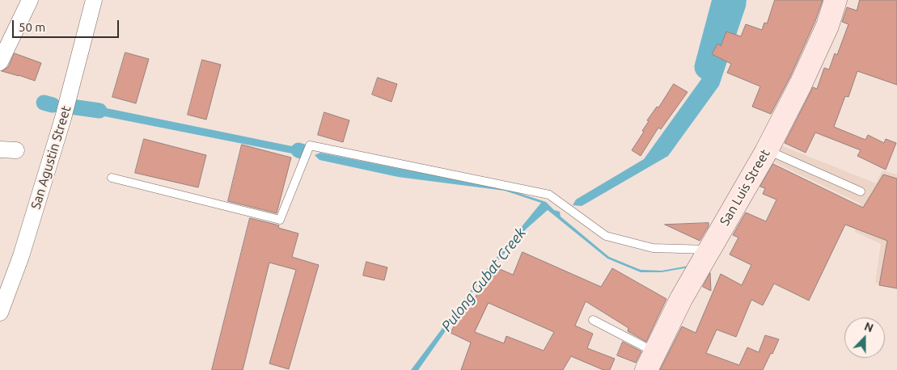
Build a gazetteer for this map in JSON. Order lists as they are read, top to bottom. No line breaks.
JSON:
{"streets":{"street":["San Agustin Street","San Luis Street"]},"water":["Pulong Gubat Creek"],"scale_bar":"50 m","north":"top"}
